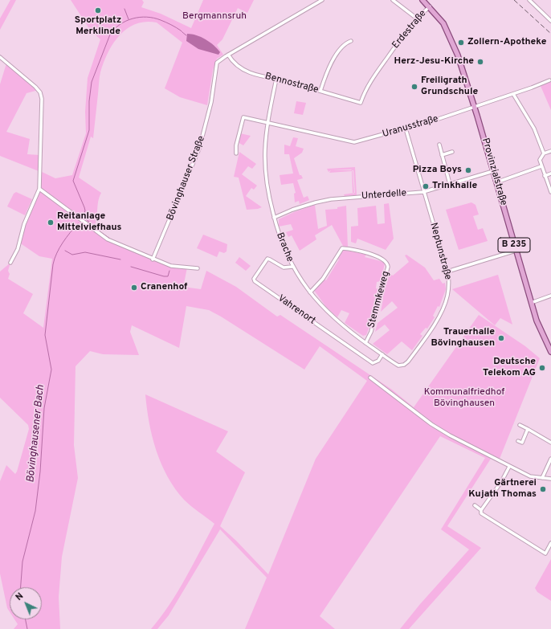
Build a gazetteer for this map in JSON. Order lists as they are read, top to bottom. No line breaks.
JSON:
{"streets":{"main road":["Provinzialstraße","B 235"],"street":["Erdestraße","Bennostraße","Uranusstraße","Bövinghauser Straße","Unterdelle","Brache","Neptunstraße","Stemmkeweg","Vahrenort"]},"crossings":[["Erdestraße","Bennostraße"],["Erdestraße","Provinzialstraße"],["Bennostraße","Bövinghauser Straße"],["Bennostraße","Brache"],["Uranusstraße","Provinzialstraße"],["Uranusstraße","Brache"],["Uranusstraße","Neptunstraße"],["Provinzialstraße","Unterdelle"],["Unterdelle","Brache"],["Unterdelle","Neptunstraße"],["Brache","Neptunstraße"],["Brache","Stemmkeweg"],["Brache","Vahrenort"]],"water":["Bövinghausener Bach"],"parks":["Bergmannsruh","Kommunalfriedhof Bövinghausen"],"places":["Sportplatz Merklinde","Zollern-Apotheke","Herz-Jesu-Kirche","Freiligrath Grundschule","Pizza Boys","Trinkhalle","Reitanlage Mittelviefhaus","Cranenhof","Trauerhalle Bövinghausen","Deutsche Telekom AG","Gärtnerei Kujath Thomas"],"north":"top left"}
